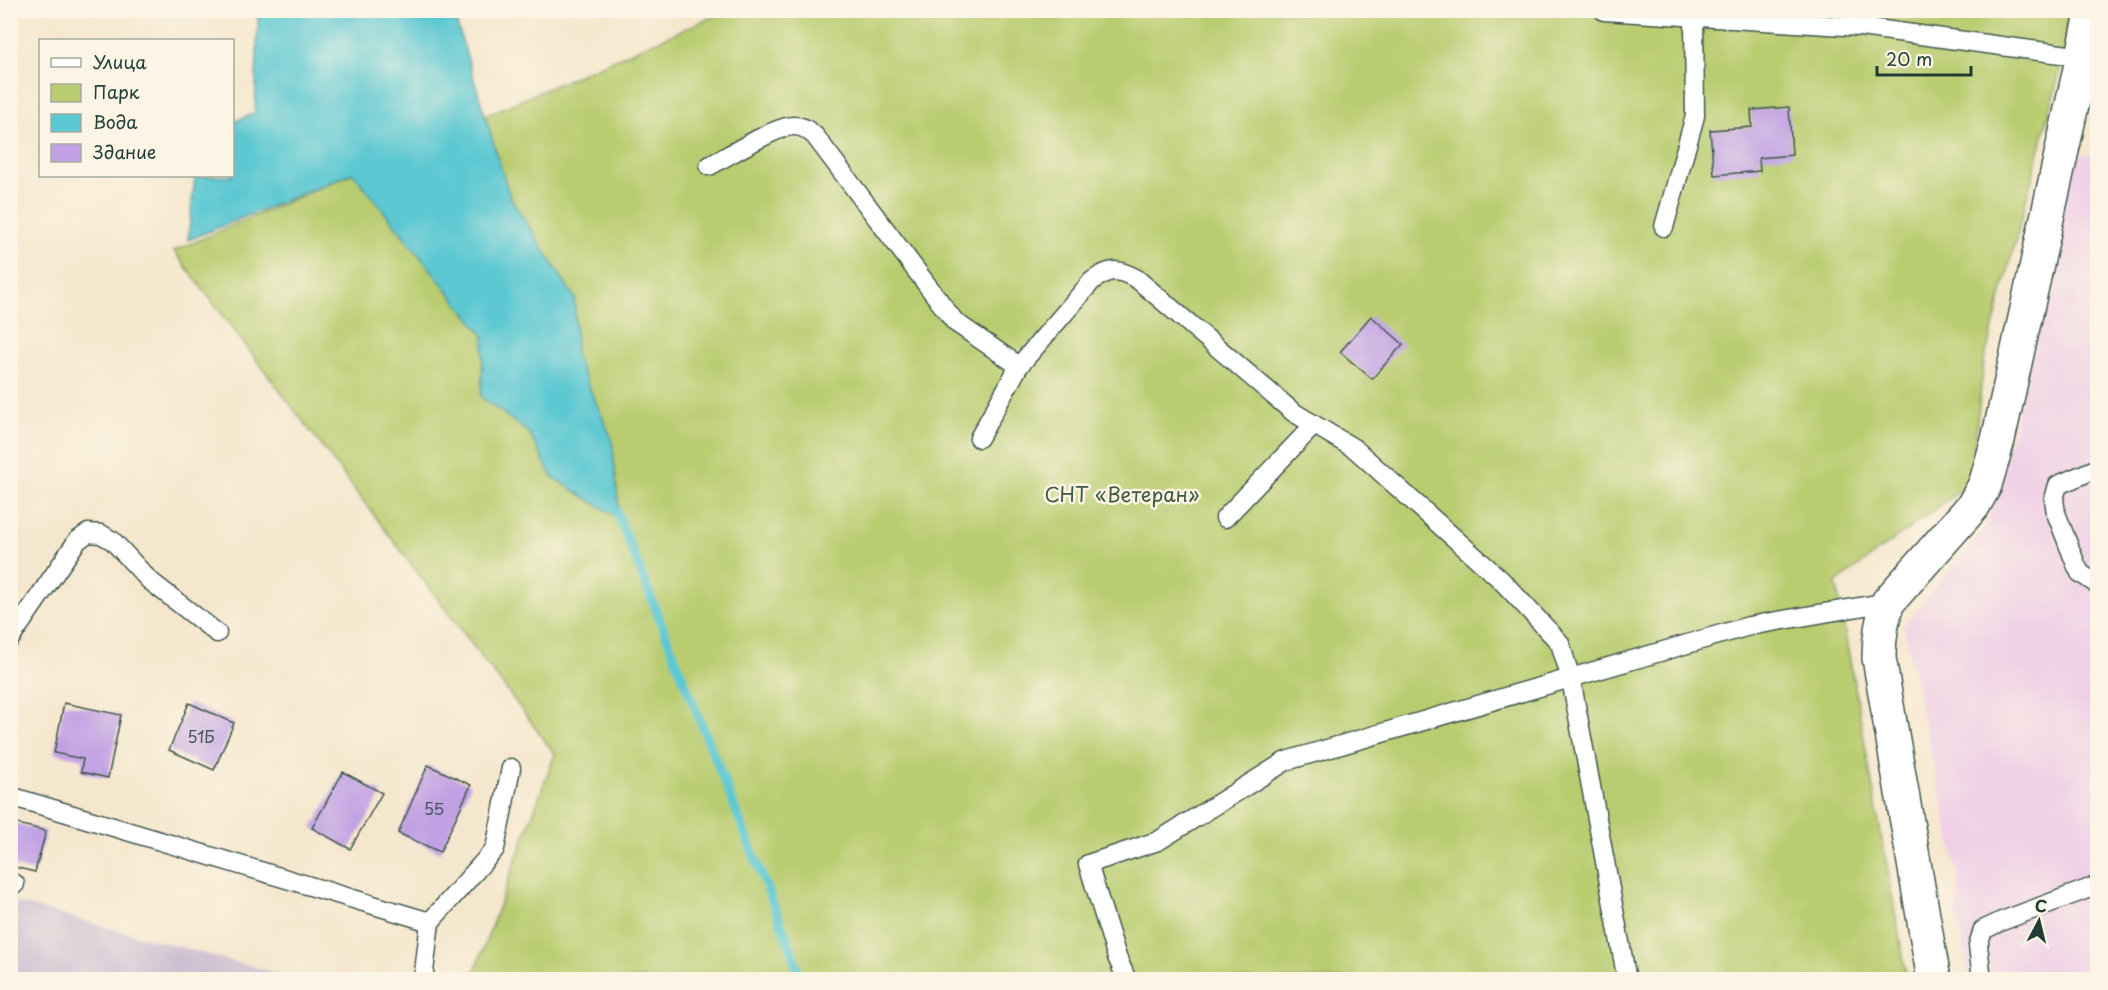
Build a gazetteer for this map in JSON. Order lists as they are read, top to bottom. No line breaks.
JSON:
{"parks":["СНТ «Ветеран»"],"house_numbers":["51Б","55"],"legend":["Улица","Парк","Вода","Здание"],"scale_bar":"20 m","north":"top"}
